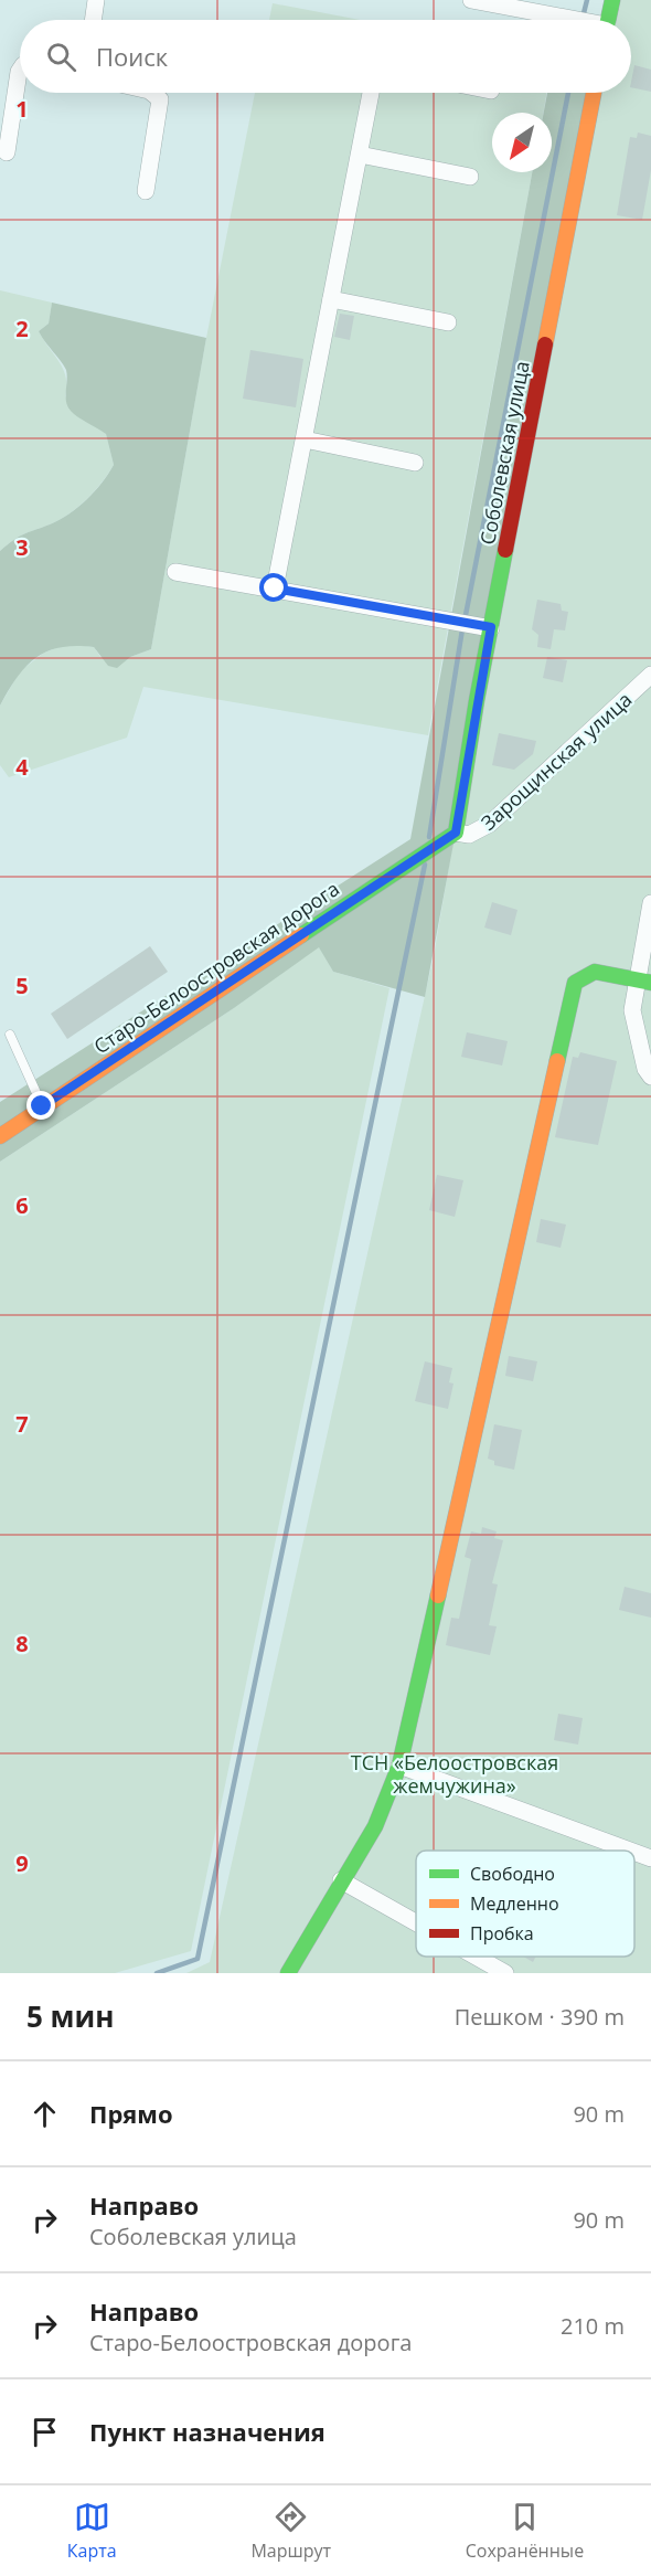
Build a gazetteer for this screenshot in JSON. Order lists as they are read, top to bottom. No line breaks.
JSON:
{"streets":{"street":["Соболевская улица","Зарощинская улица","Старо-Белоостровская дорога"]},"crossings":[["Соболевская улица","Зарощинская улица"],["Соболевская улица","Старо-Белоостровская дорога"],["Зарощинская улица","Старо-Белоостровская дорога"]],"parks":["ТСН «Белоостровская жемчужина»"],"legend":["Свободно","Медленно","Пробка"],"north":"bottom left","page":{"search":"Поиск","heading":["5 мин","Пешком · 390 m"],"list":[["Прямо","90 m"],["Направо","Соболевская улица","90 m"],["Направо","Старо-Белоостровская дорога","210 m"],"Пункт назначения"],"nav":["Карта","Маршрут","Сохранённые"]},"grid":{"rows":["1","2","3","4","5","6","7","8","9"]}}
